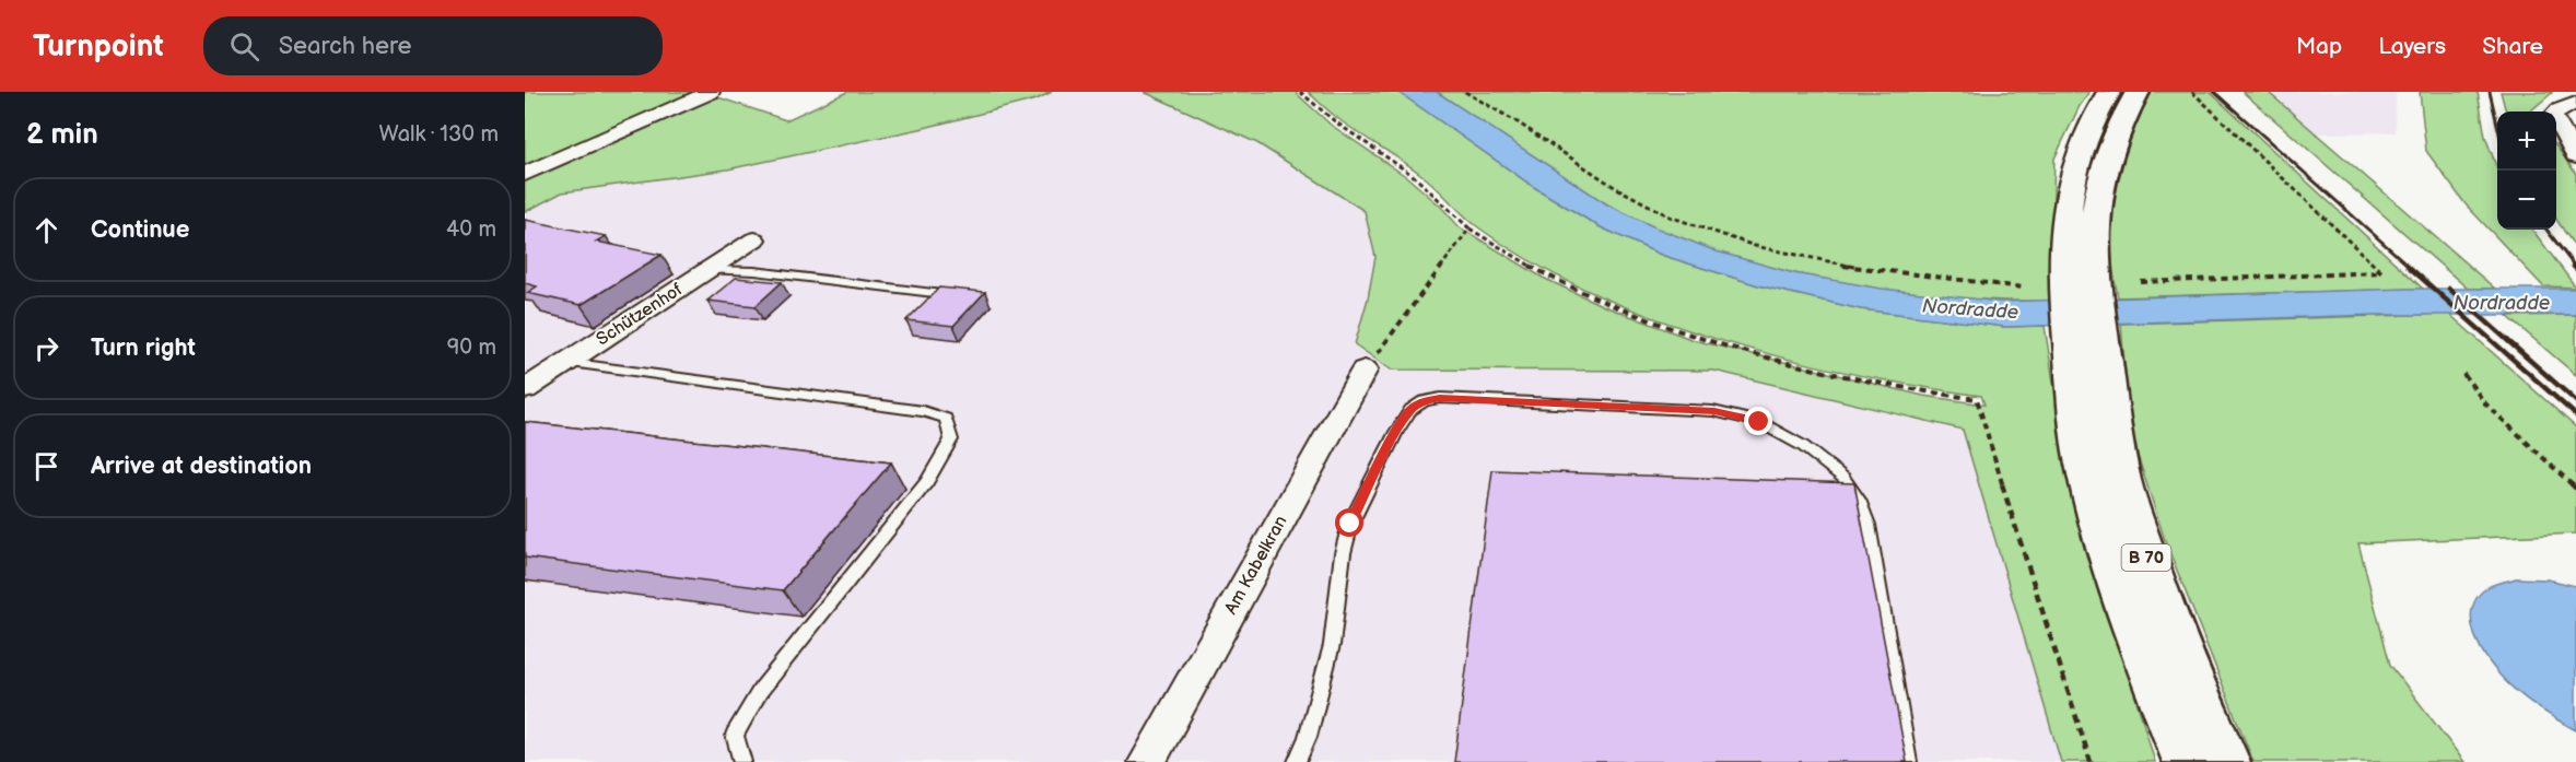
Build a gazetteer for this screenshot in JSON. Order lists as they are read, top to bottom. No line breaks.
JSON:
{"streets":{"highway":["B 70"],"street":["Schützenhof","Am Kabelkran"]},"water":["Nordradde"],"page":{"header":"Turnpoint","search":"Search here","nav":["Map","Layers","Share"],"heading":["2 min","Walk · 130 m"],"map_buttons":["+","−"],"list":[["Continue","40 m"],["Turn right","90 m"],"Arrive at destination"]}}
